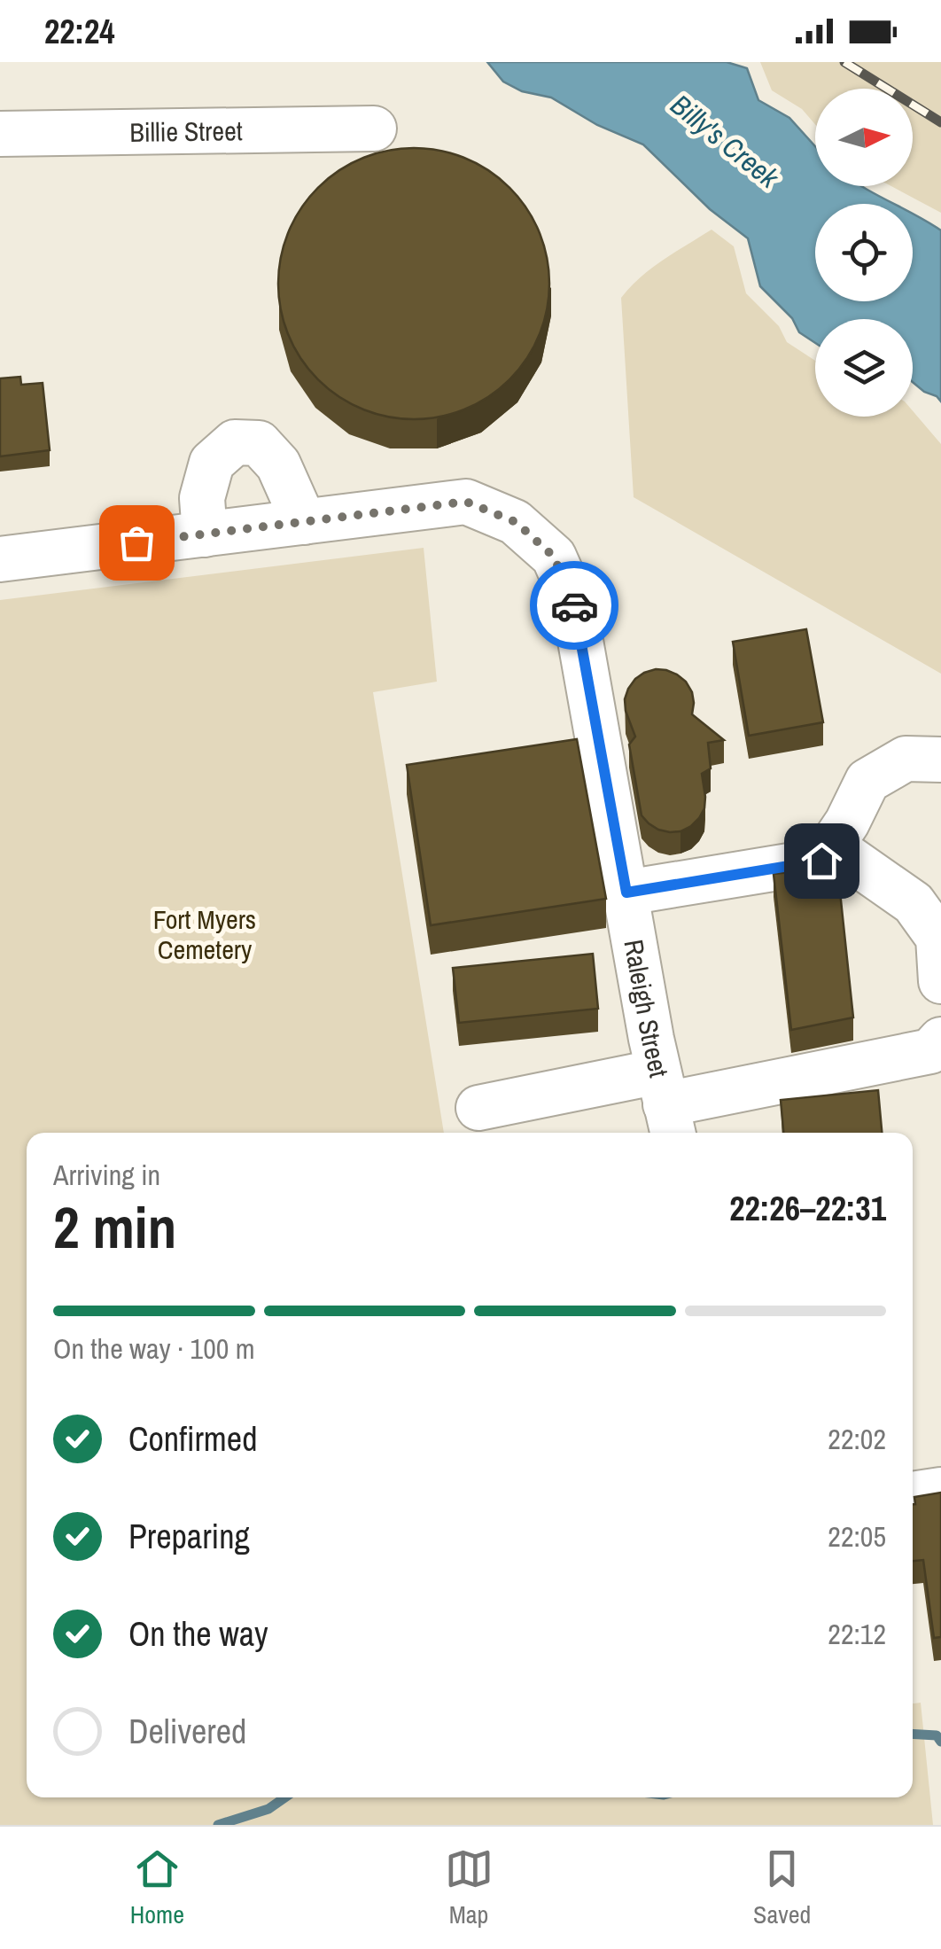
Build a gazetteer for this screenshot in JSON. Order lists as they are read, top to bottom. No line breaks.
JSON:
{"streets":{"street":["Billie Street","Raleigh Street"]},"water":["Billy's Creek"],"parks":["Fort Myers Cemetery"],"north":"right","page":{"status":"22:24","heading":["2 min","Arriving in","22:26–22:31"],"bar":"On the way · 100 m","list":[["Confirmed","22:02"],["Preparing","22:05"],["On the way","22:12"],"Delivered"],"tabs":["Home","Map","Saved"]}}
